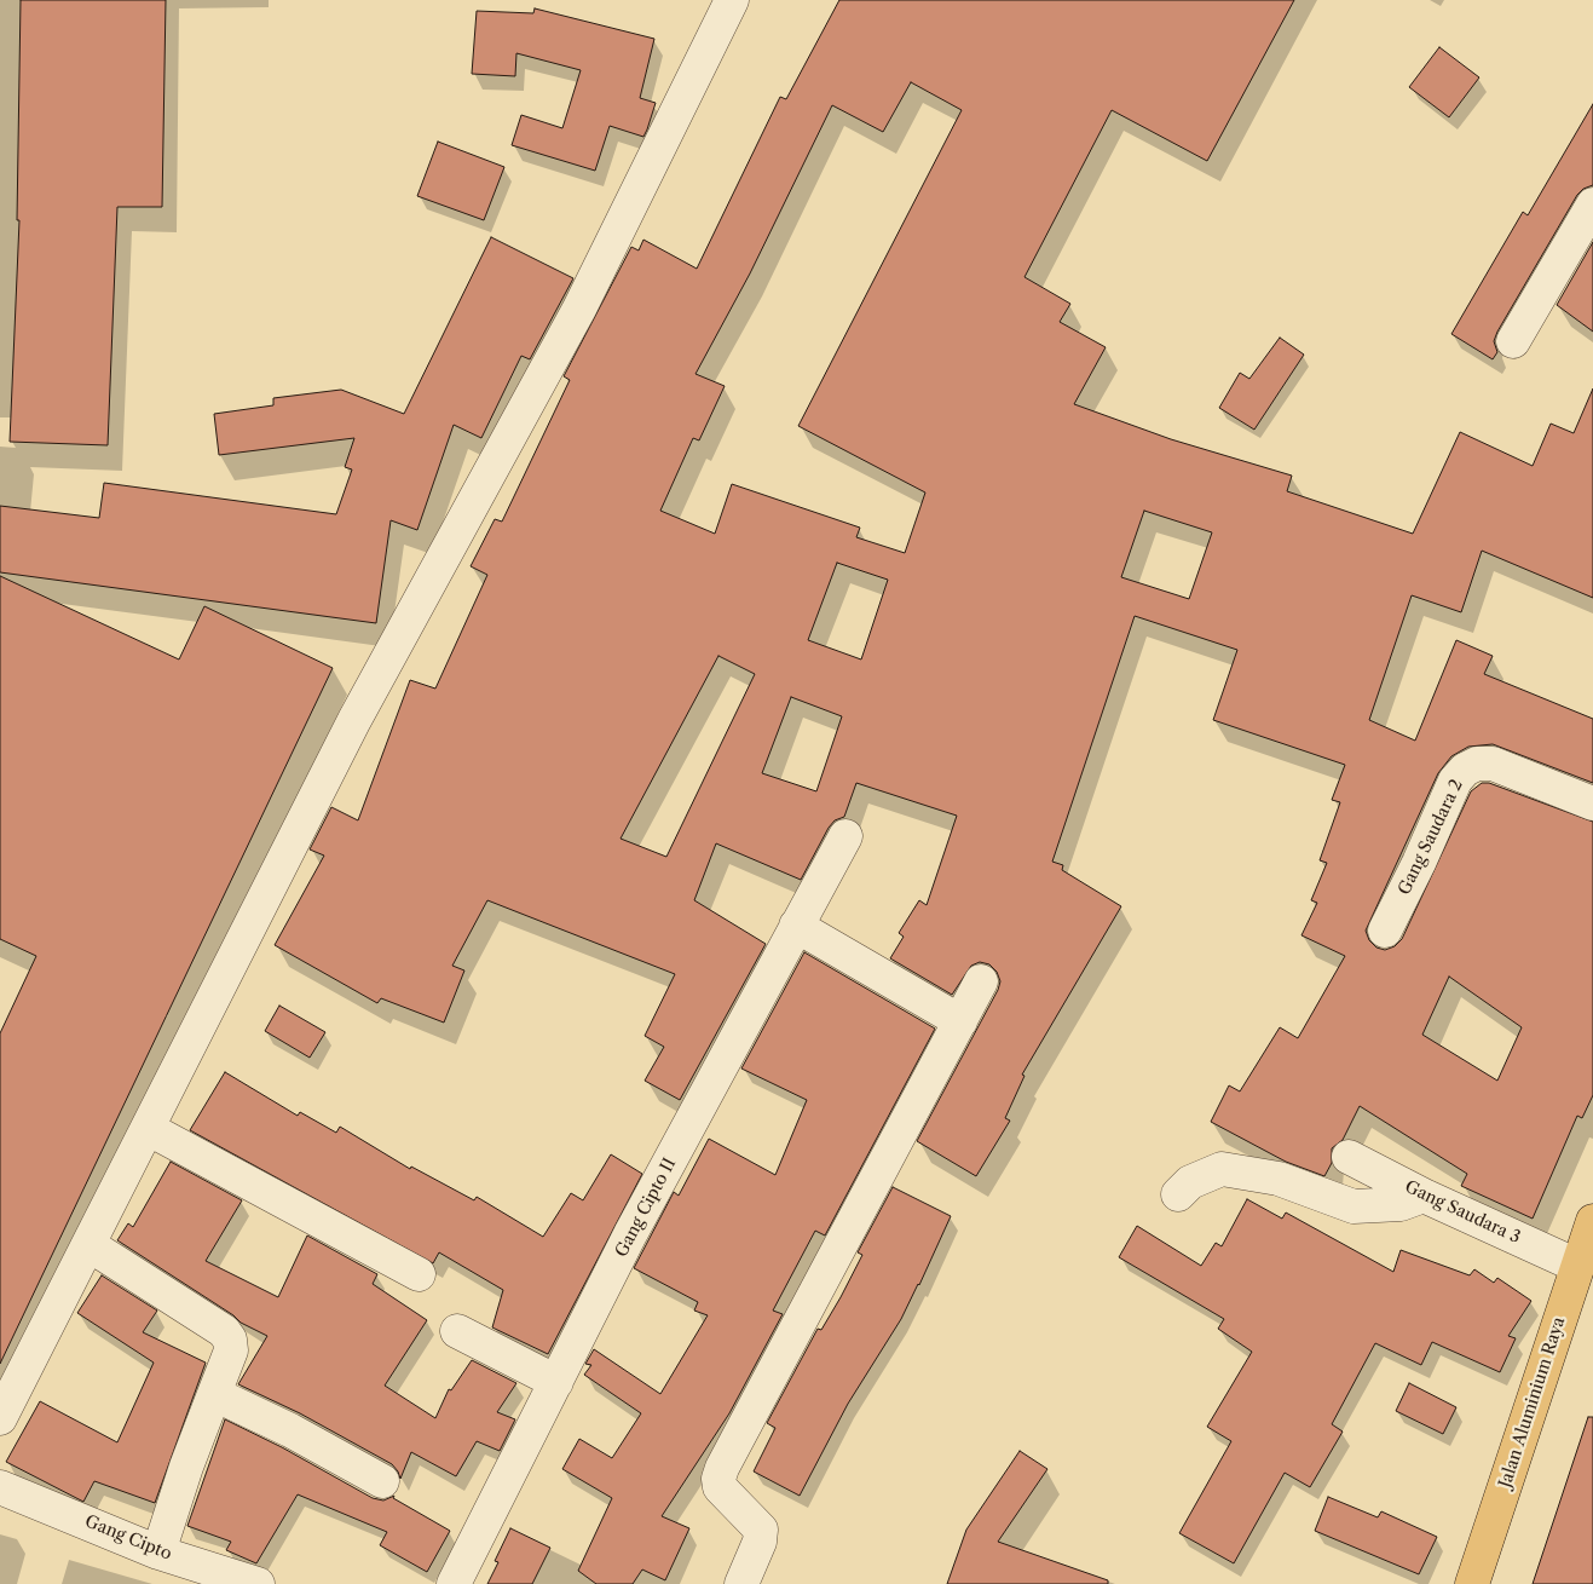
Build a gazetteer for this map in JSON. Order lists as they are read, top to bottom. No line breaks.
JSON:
{"streets":{"main road":["Jalan Aluminium Raya"],"street":["Gang Saudara 2","Gang Cipto II","Gang Saudara 3","Gang Cipto"]},"crossings":[["Gang Saudara 3","Jalan Aluminium Raya"]]}
